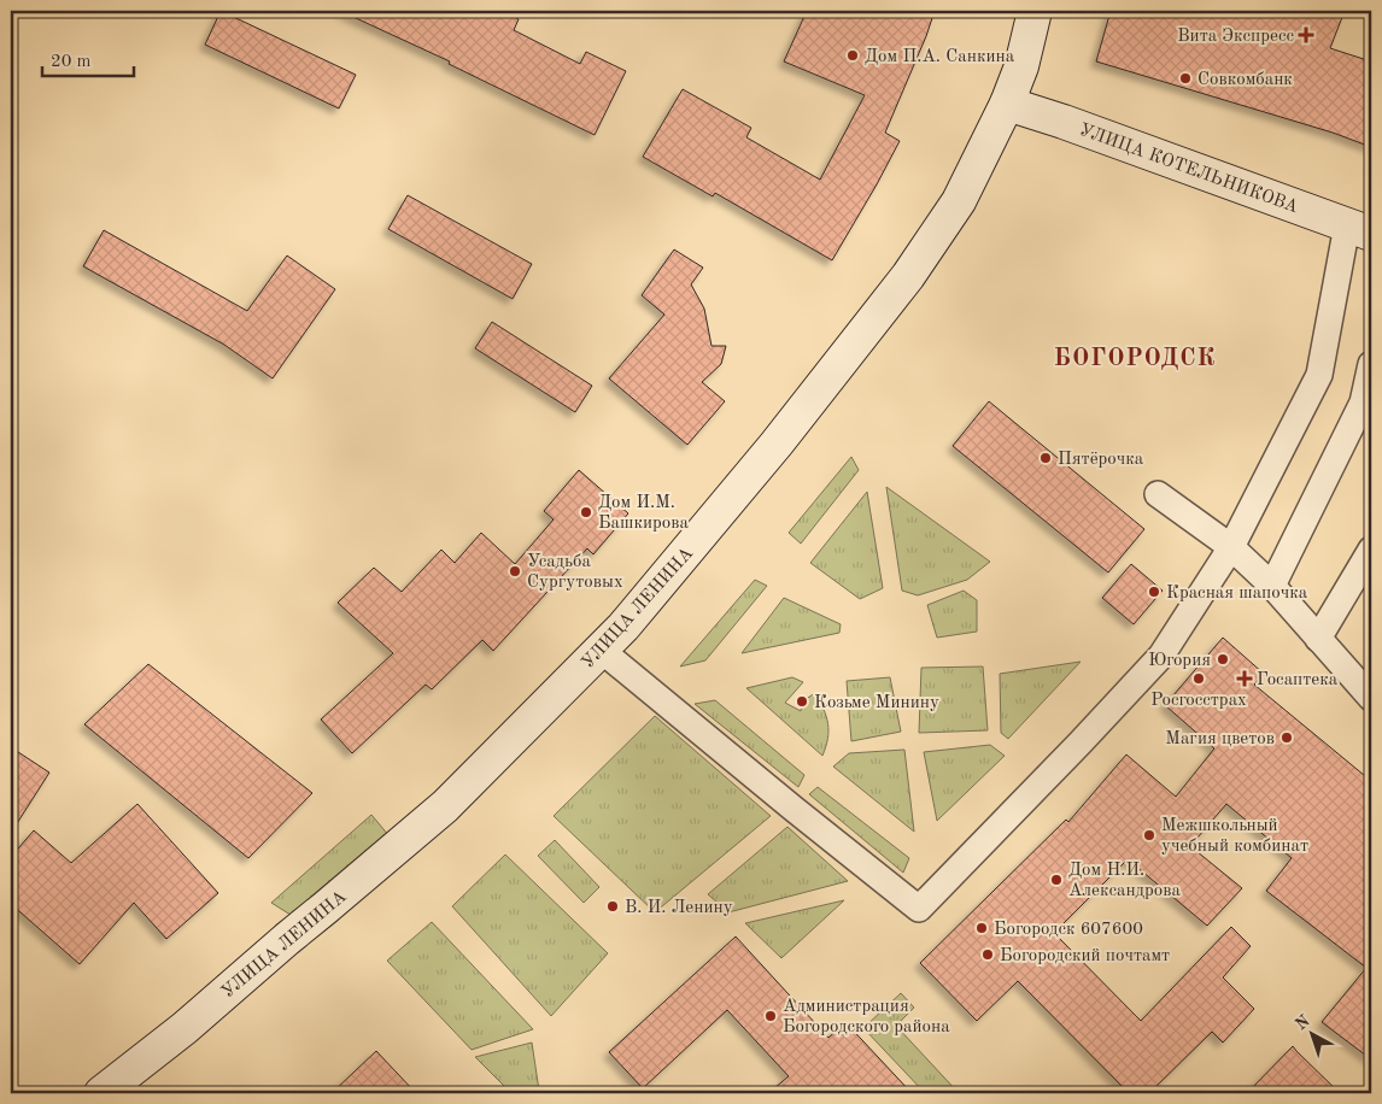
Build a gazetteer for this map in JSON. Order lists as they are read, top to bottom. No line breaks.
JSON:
{"streets":{"main road":["УЛИЦА КОТЕЛЬНИКОВА","УЛИЦА ЛЕНИНА"]},"crossings":[["УЛИЦА КОТЕЛЬНИКОВА","УЛИЦА ЛЕНИНА"]],"districts":["БОГОРОДСК"],"places":{"health":["Вита Экспресс","Госаптека"],"other":["Дом П.А. Санкина","Совкомбанк","Пятёрочка","Дом И.М. Башкирова","Усадьба Сургутовых","Красная шапочка","Югория","Росгосстрах","Козьме Минину","Магия цветов","Межшкольный учебный комбинат","Дом Н.И. Александрова","В. И. Ленину","Богородск 607600","Богородский почтамт","Администрация Богородского района"]},"scale_bar":"20 m","north":"top left"}
